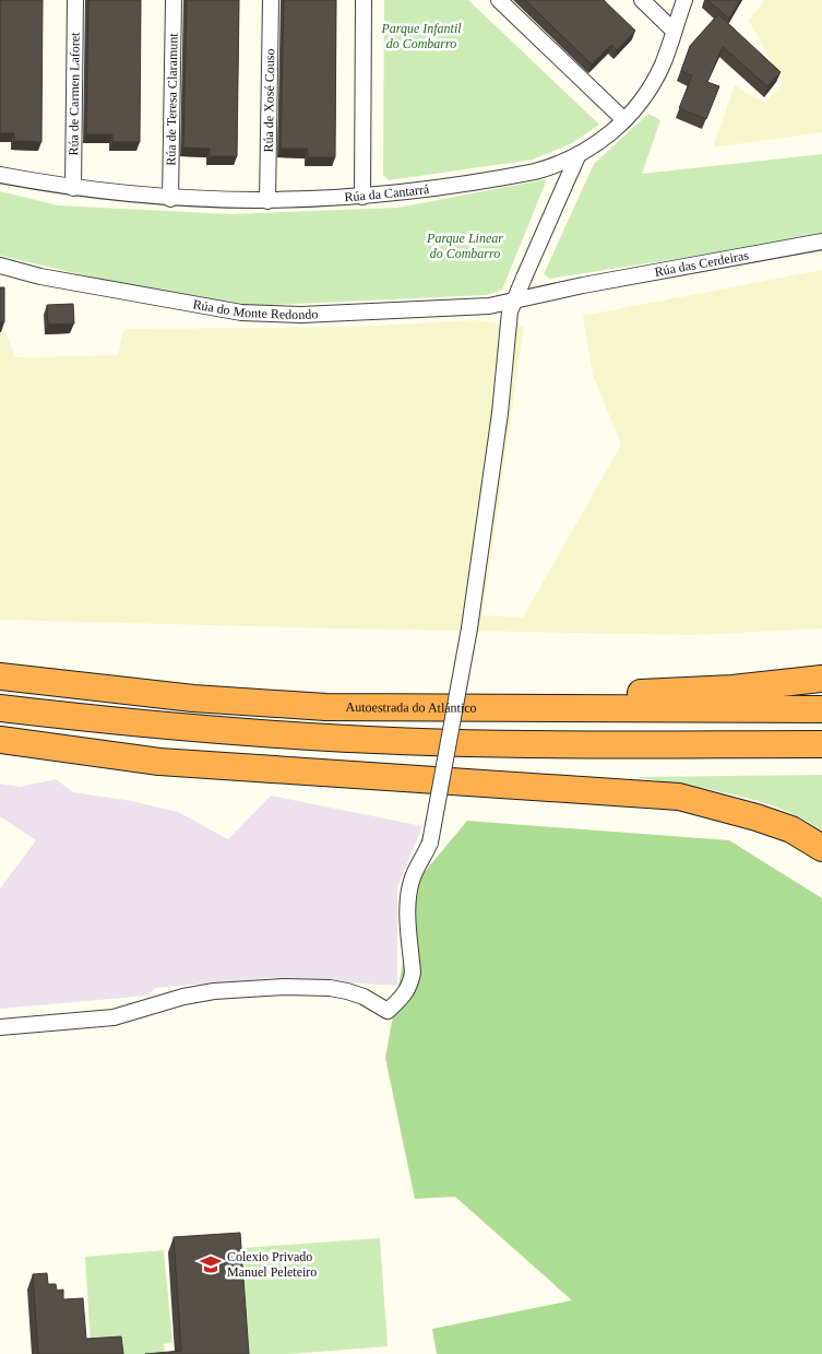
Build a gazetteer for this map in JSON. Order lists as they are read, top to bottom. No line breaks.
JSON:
{"streets":{"highway":["Autoestrada do Atlántico"],"street":["Rúa de Carmen Laforet","Rúa de Teresa Claramunt","Rúa de Xosé Couso","Rúa da Cantarrá","Rúa das Cerdeiras","Rúa do Monte Redondo"]},"crossings":[["Rúa de Carmen Laforet","Rúa da Cantarrá"],["Rúa de Teresa Claramunt","Rúa da Cantarrá"],["Rúa de Xosé Couso","Rúa da Cantarrá"],["Rúa das Cerdeiras","Rúa do Monte Redondo"]],"parks":["Parque Infantil do Combarro","Parque Linear do Combarro"],"places":{"school or university":["Colexio Privado Manuel Peleteiro"]}}
